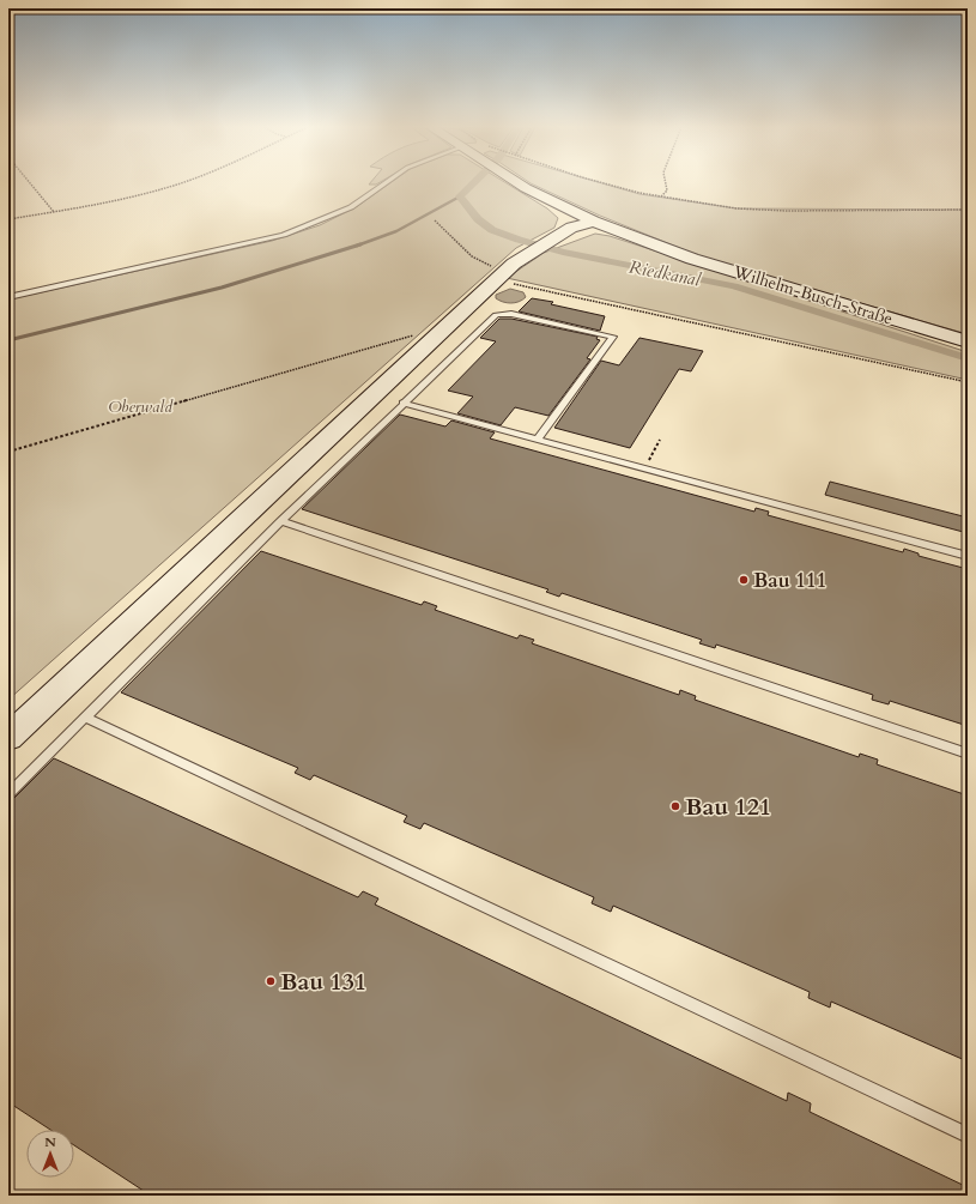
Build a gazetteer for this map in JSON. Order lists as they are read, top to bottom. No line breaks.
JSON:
{"streets":{"street":["Wilhelm-Busch-Straße"]},"water":["Riedkanal"],"parks":["Oberwald"],"places":["Bau 111","Bau 121","Bau 131"],"north":"top"}
